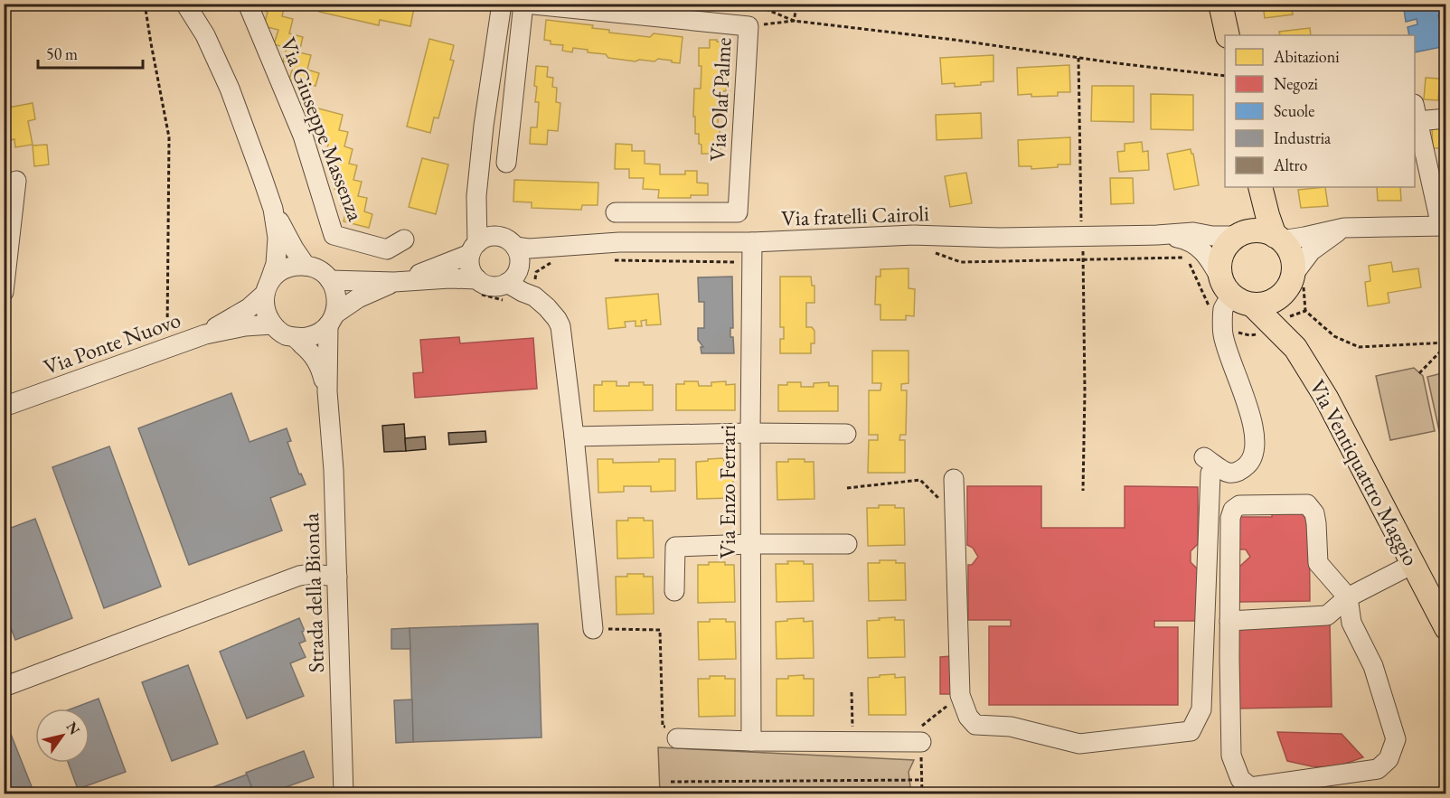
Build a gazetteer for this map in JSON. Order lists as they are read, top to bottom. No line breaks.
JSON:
{"streets":{"main road":["Via Ventiquattro Maggio"],"street":["Via Olaf Palme","Via Giuseppe Massenza","Via fratelli Cairoli","Via Ponte Nuovo","Via Enzo Ferrari","Strada della Bionda"]},"crossings":[["Via fratelli Cairoli","Via Enzo Ferrari"],["Via Ponte Nuovo","Strada della Bionda"]],"legend":["Abitazioni","Negozi","Scuole","Industria","Altro"],"scale_bar":"50 m","north":"top right"}
